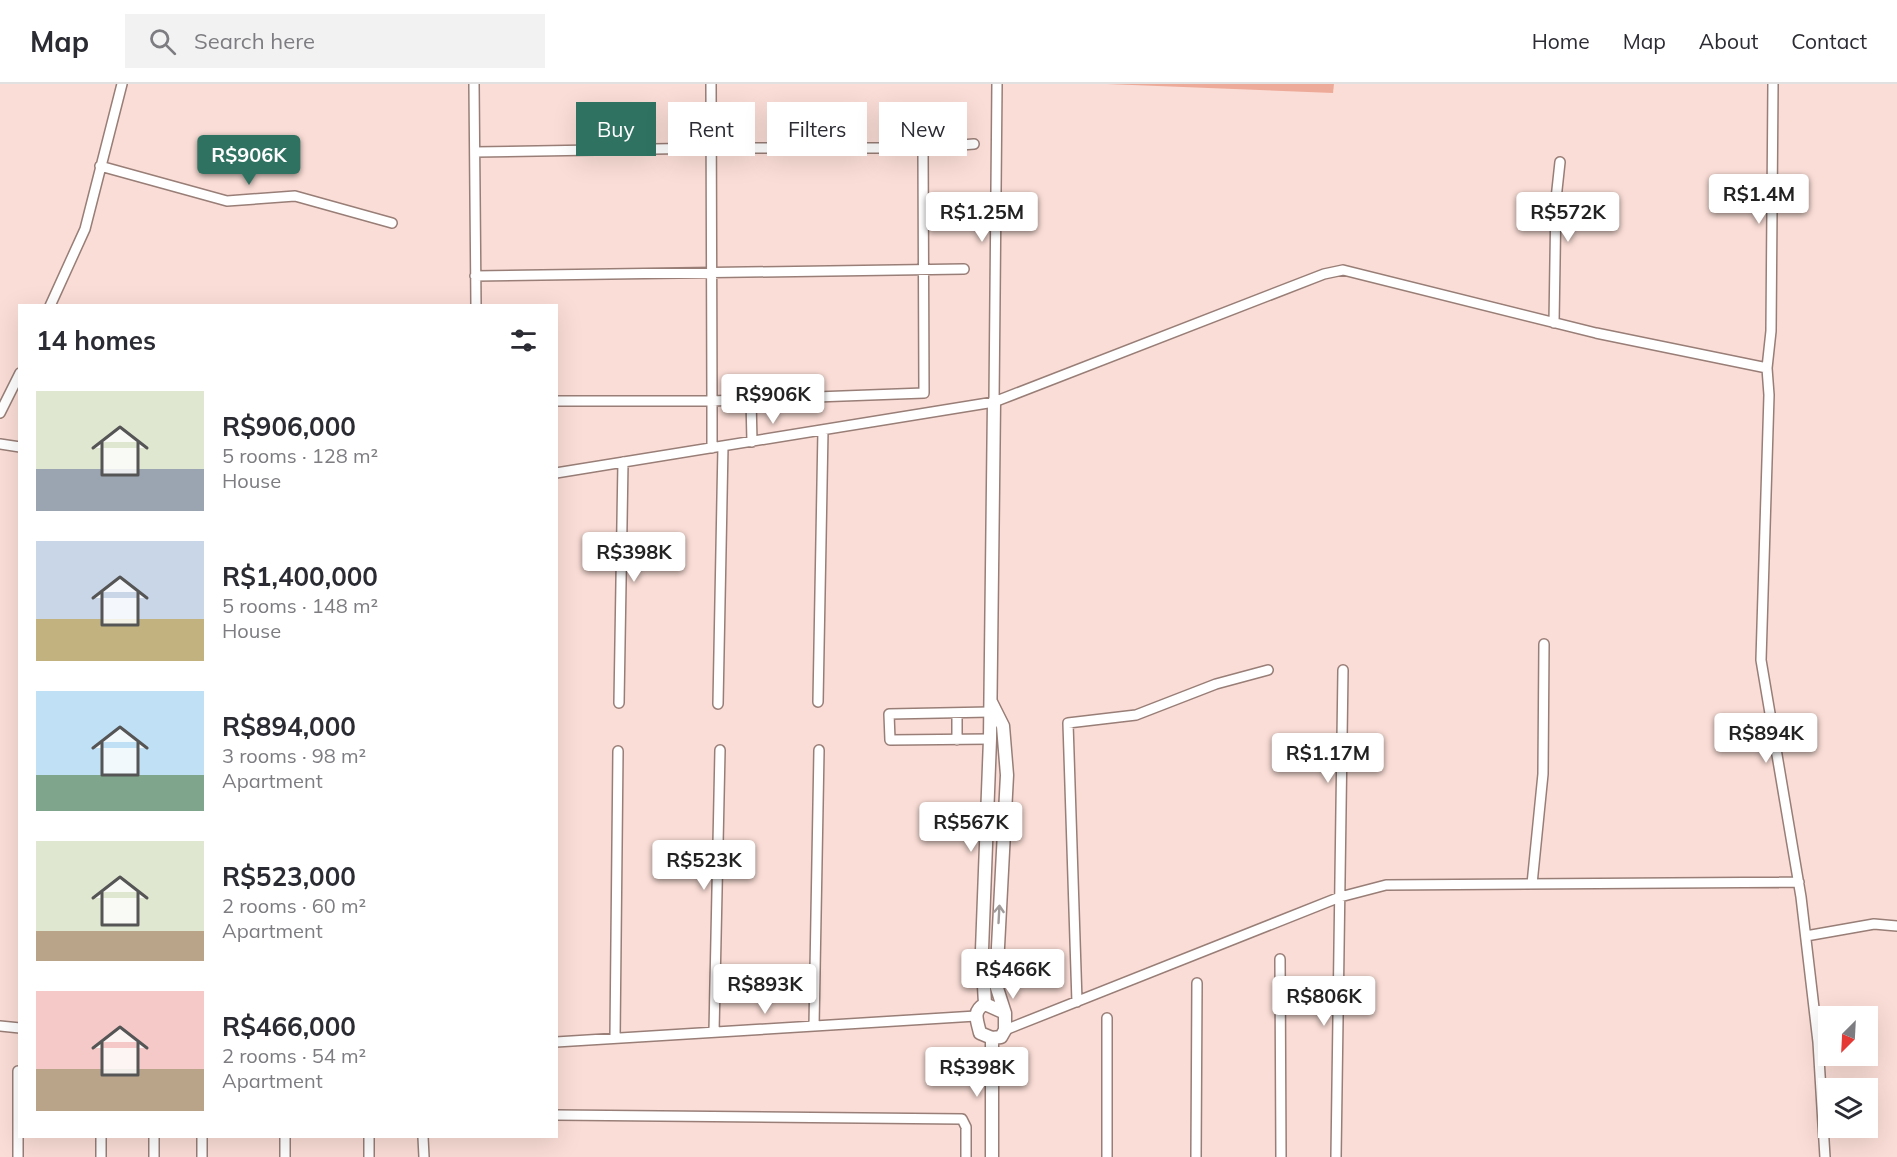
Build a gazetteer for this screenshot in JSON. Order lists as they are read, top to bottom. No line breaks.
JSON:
{"north":"bottom left","page":{"header":"Map","search":"Search here","nav":["Home","Map","About","Contact"],"chip":["Buy","Rent","Filters","New"],"price":["R$906K","R$1.4M","R$1.25M","R$572K","R$906K","R$398K","R$894K","R$1.17M","R$567K","R$523K","R$466K","R$893K","R$806K","R$398K"],"heading":"14 homes","list":[{"name":"R$906,000","note":"5 rooms · 128 m² · House"},{"name":"R$1,400,000","note":"5 rooms · 148 m² · House"},{"name":"R$894,000","note":"3 rooms · 98 m² · Apartment"},{"name":"R$523,000","note":"2 rooms · 60 m² · Apartment"},{"name":"R$466,000","note":"2 rooms · 54 m² · Apartment"}]}}
